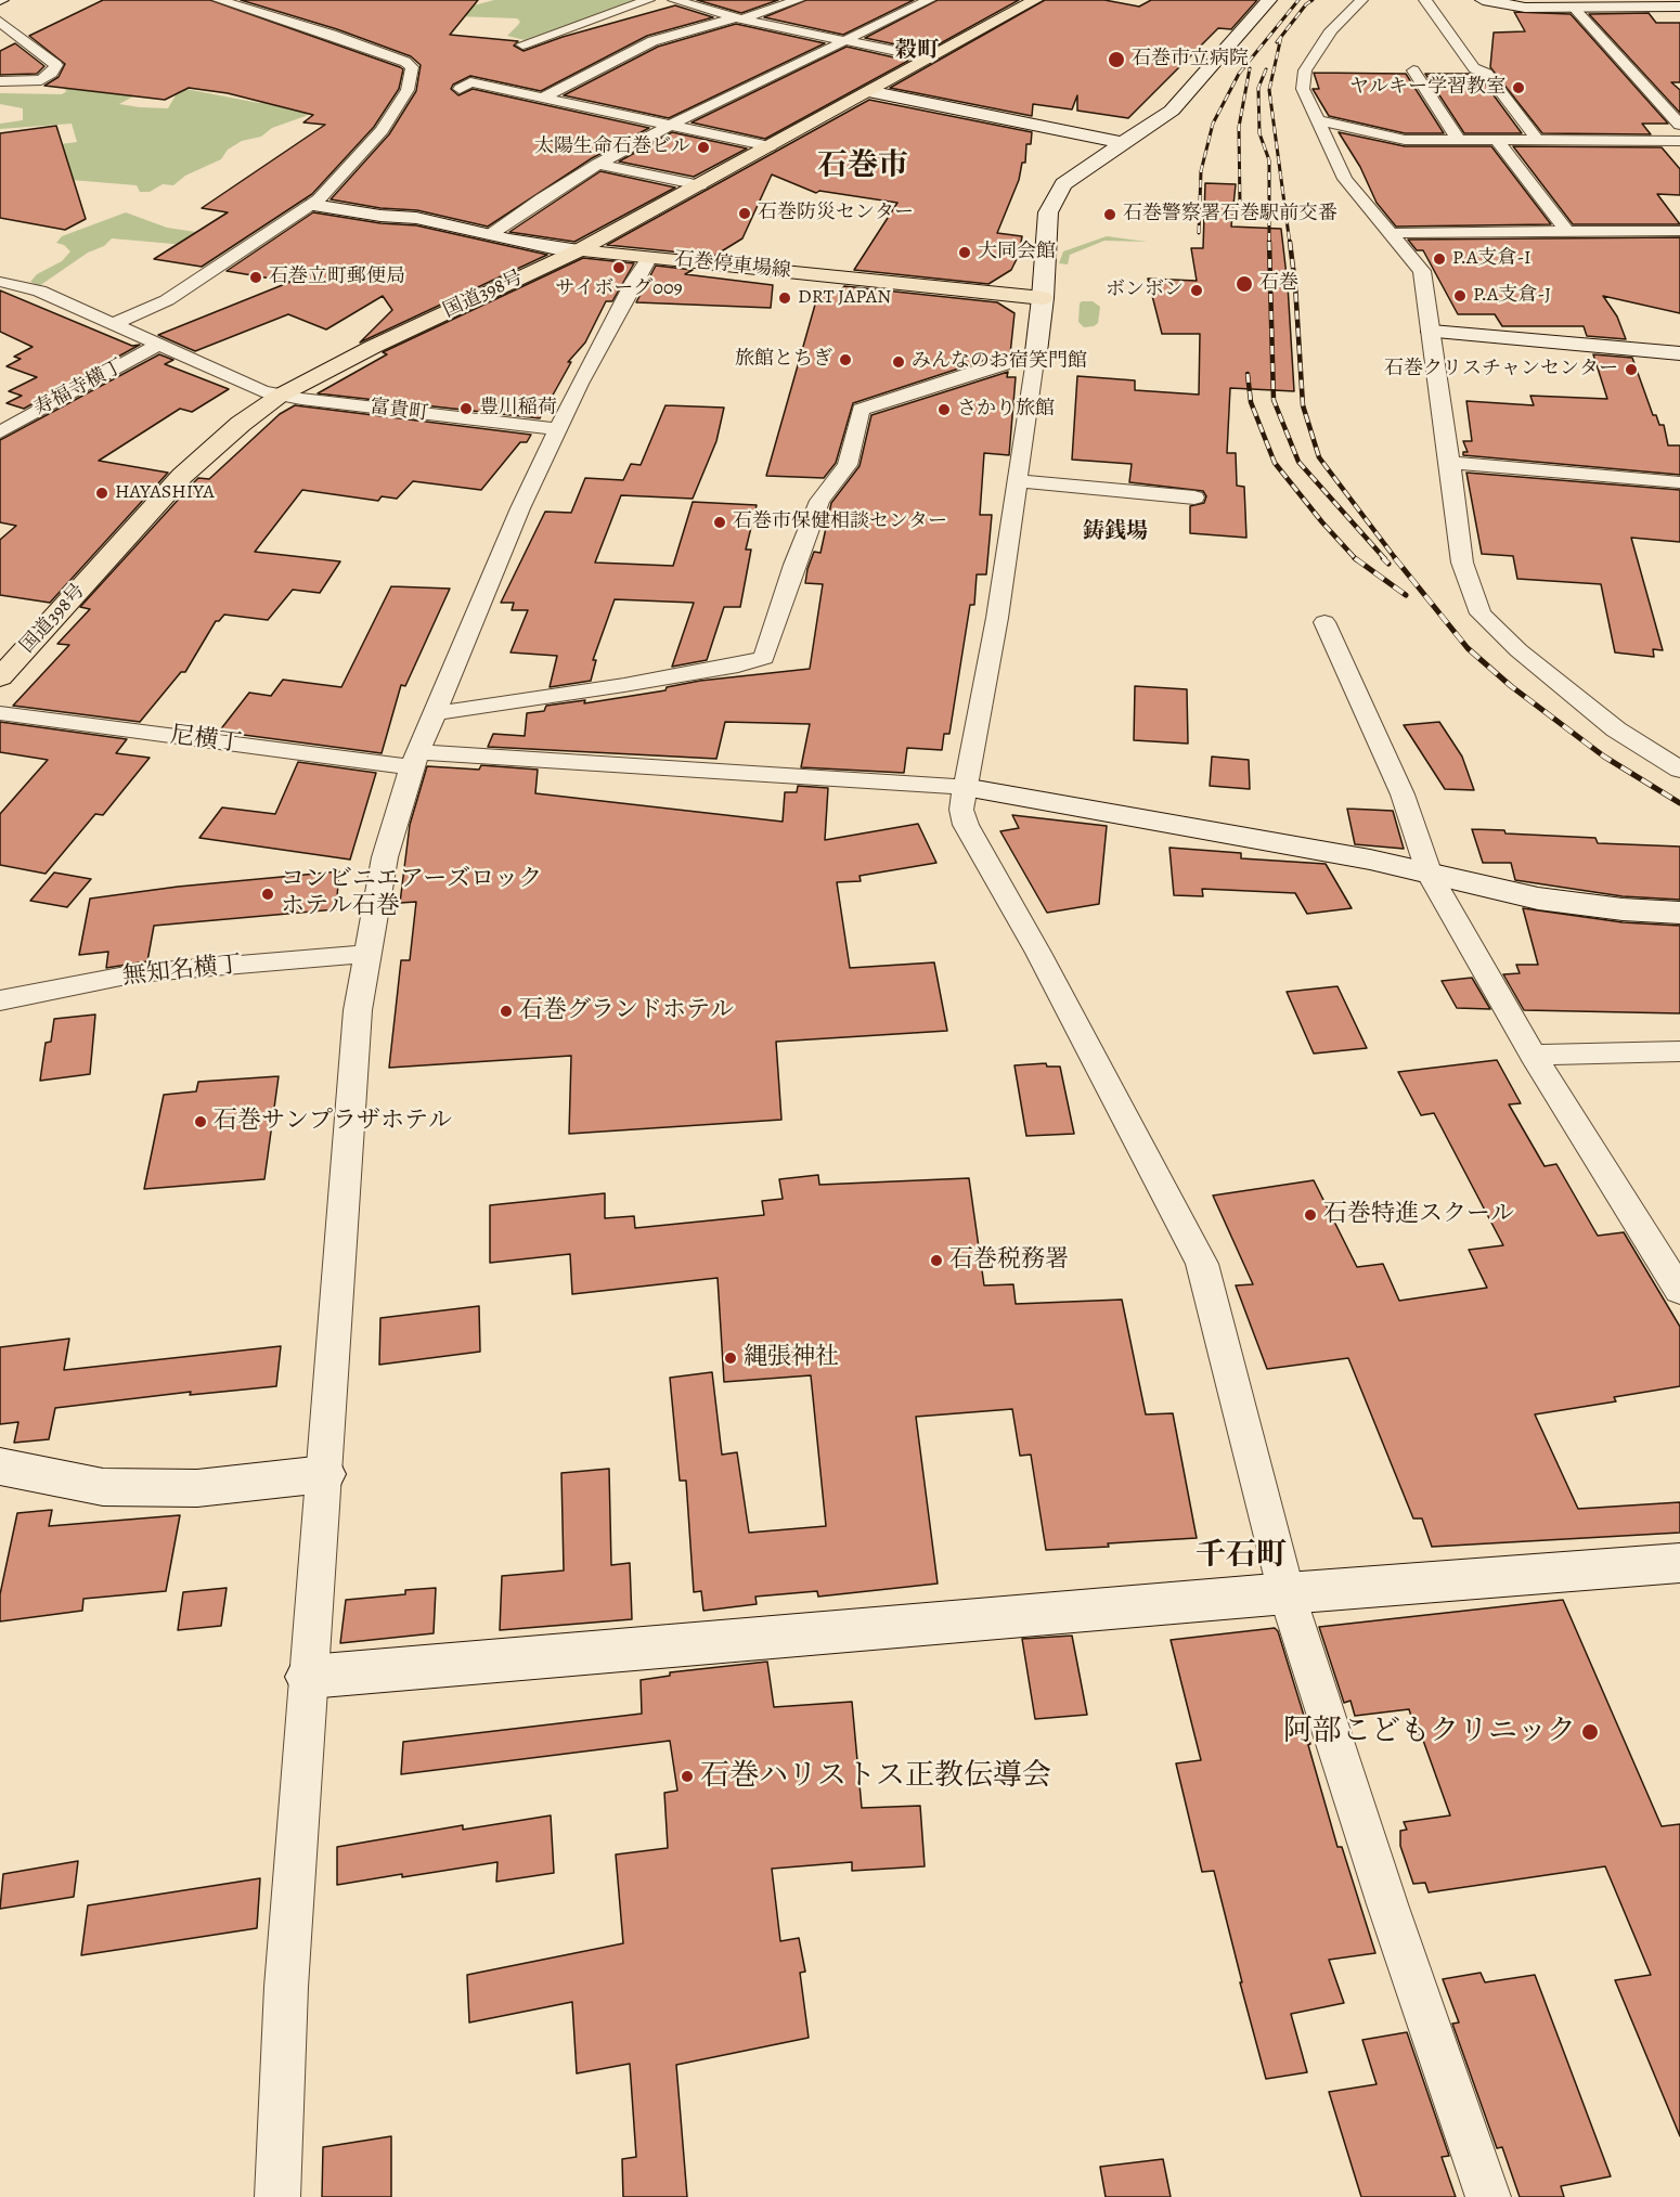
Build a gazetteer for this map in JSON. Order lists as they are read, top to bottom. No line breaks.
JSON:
{"streets":{"main road":["石巻停車場線","国道398号"],"street":["寿福寺横丁","富貴町","尼横丁","無知名横丁"]},"crossings":[["石巻停車場線","国道398号"],["国道398号","富貴町"],["寿福寺横丁","富貴町"]],"districts":["穀町","石巻市","鋳銭場","千石町"],"places":["石巻市立病院","ヤルキー学習教室","太陽生命石巻ビル","石巻防災センター","石巻警察署石巻駅前交番","大同会館","P.A支倉-I","サイボーグ009","石巻立町郵便局","石巻","ボンボン","P.A支倉-J","DRT JAPAN","旅館とちぎ","みんなのお宿笑門館","石巻クリスチャンセンター","豊川稲荷","さかり旅館","HAYASHIYA","石巻市保健相談センター","コンビニエアーズロック ホテル石巻","石巻グランドホテル","石巻サンプラザホテル","石巻特進スクール","石巻税務署","縄張神社","阿部こどもクリニック","石巻ハリストス正教伝導会"]}
